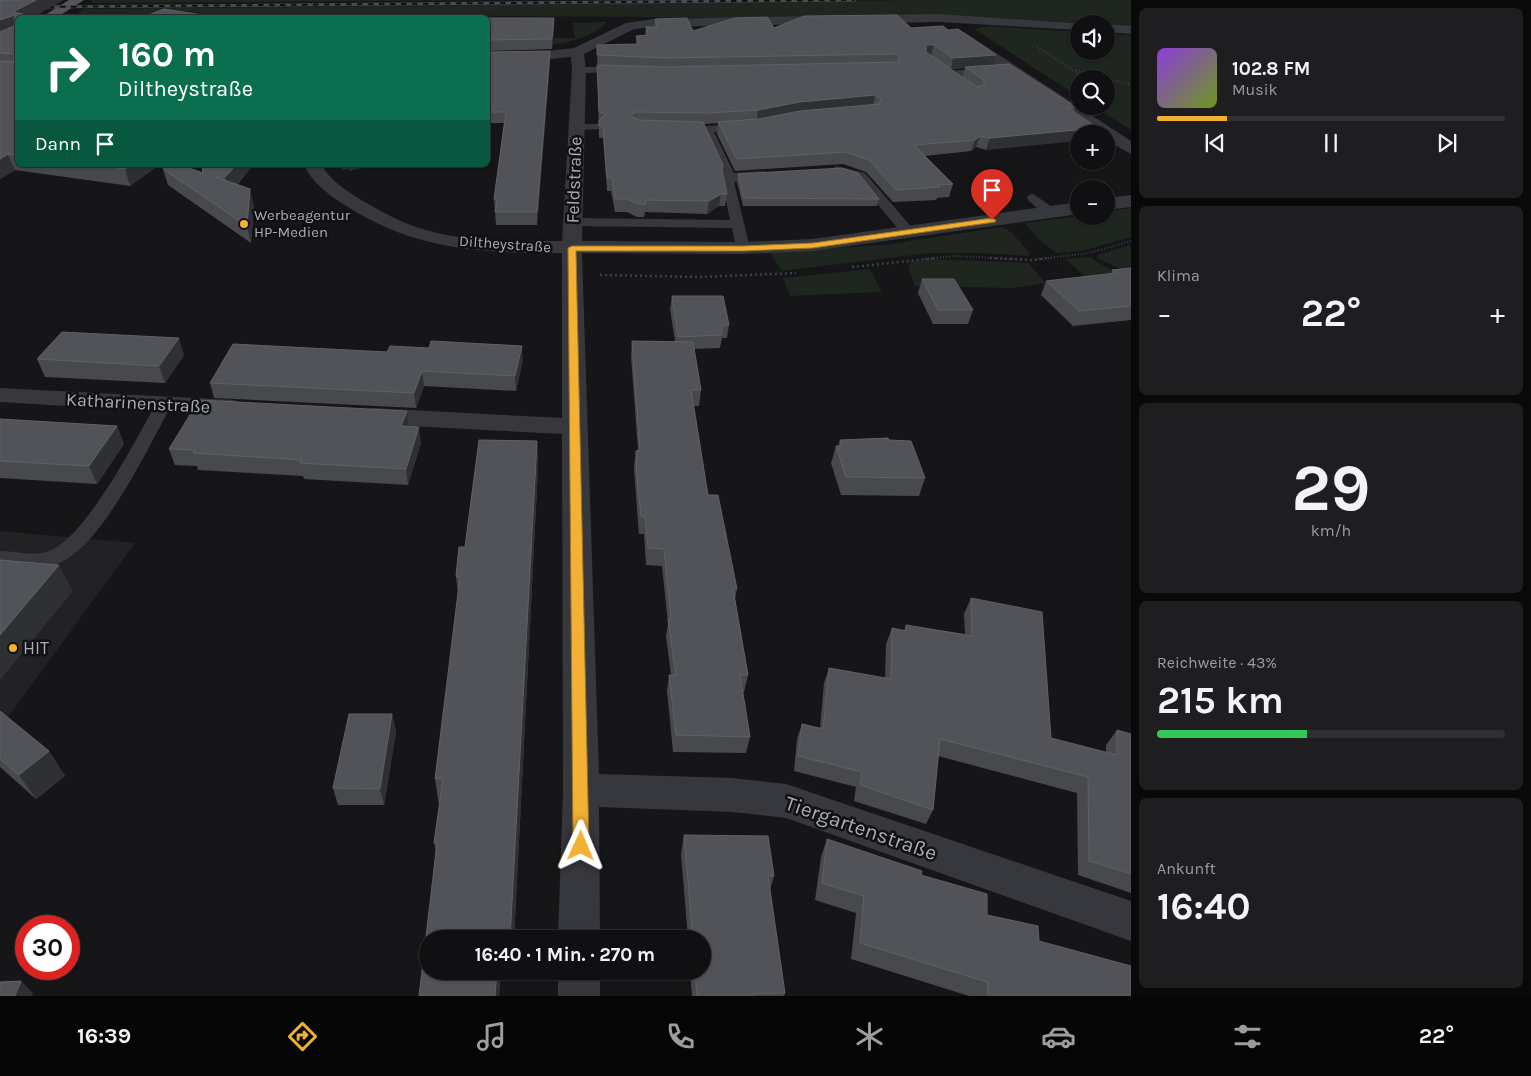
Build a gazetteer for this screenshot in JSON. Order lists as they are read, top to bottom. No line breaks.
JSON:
{"streets":{"street":["Feldstraße","Diltheystraße","Katharinenstraße","Tiergartenstraße"]},"crossings":[["Feldstraße","Diltheystraße"],["Feldstraße","Tiergartenstraße"]],"places":["Werbeagentur HP-Medien","HIT"],"page":{"map_buttons":["+","−"],"turn":["160 m","Diltheystraße"],"song":["102.8 FM","Musik"],"then":"Dann","tile":["Klima",["29","km/h"],["Reichweite · 43%","215 km"],["Ankunft","16:40"]],"heat":["−","22°","+"],"limit":"30","trip":"16:40 · 1 Min. · 270 m","tabs":["16:39","22°"]}}
